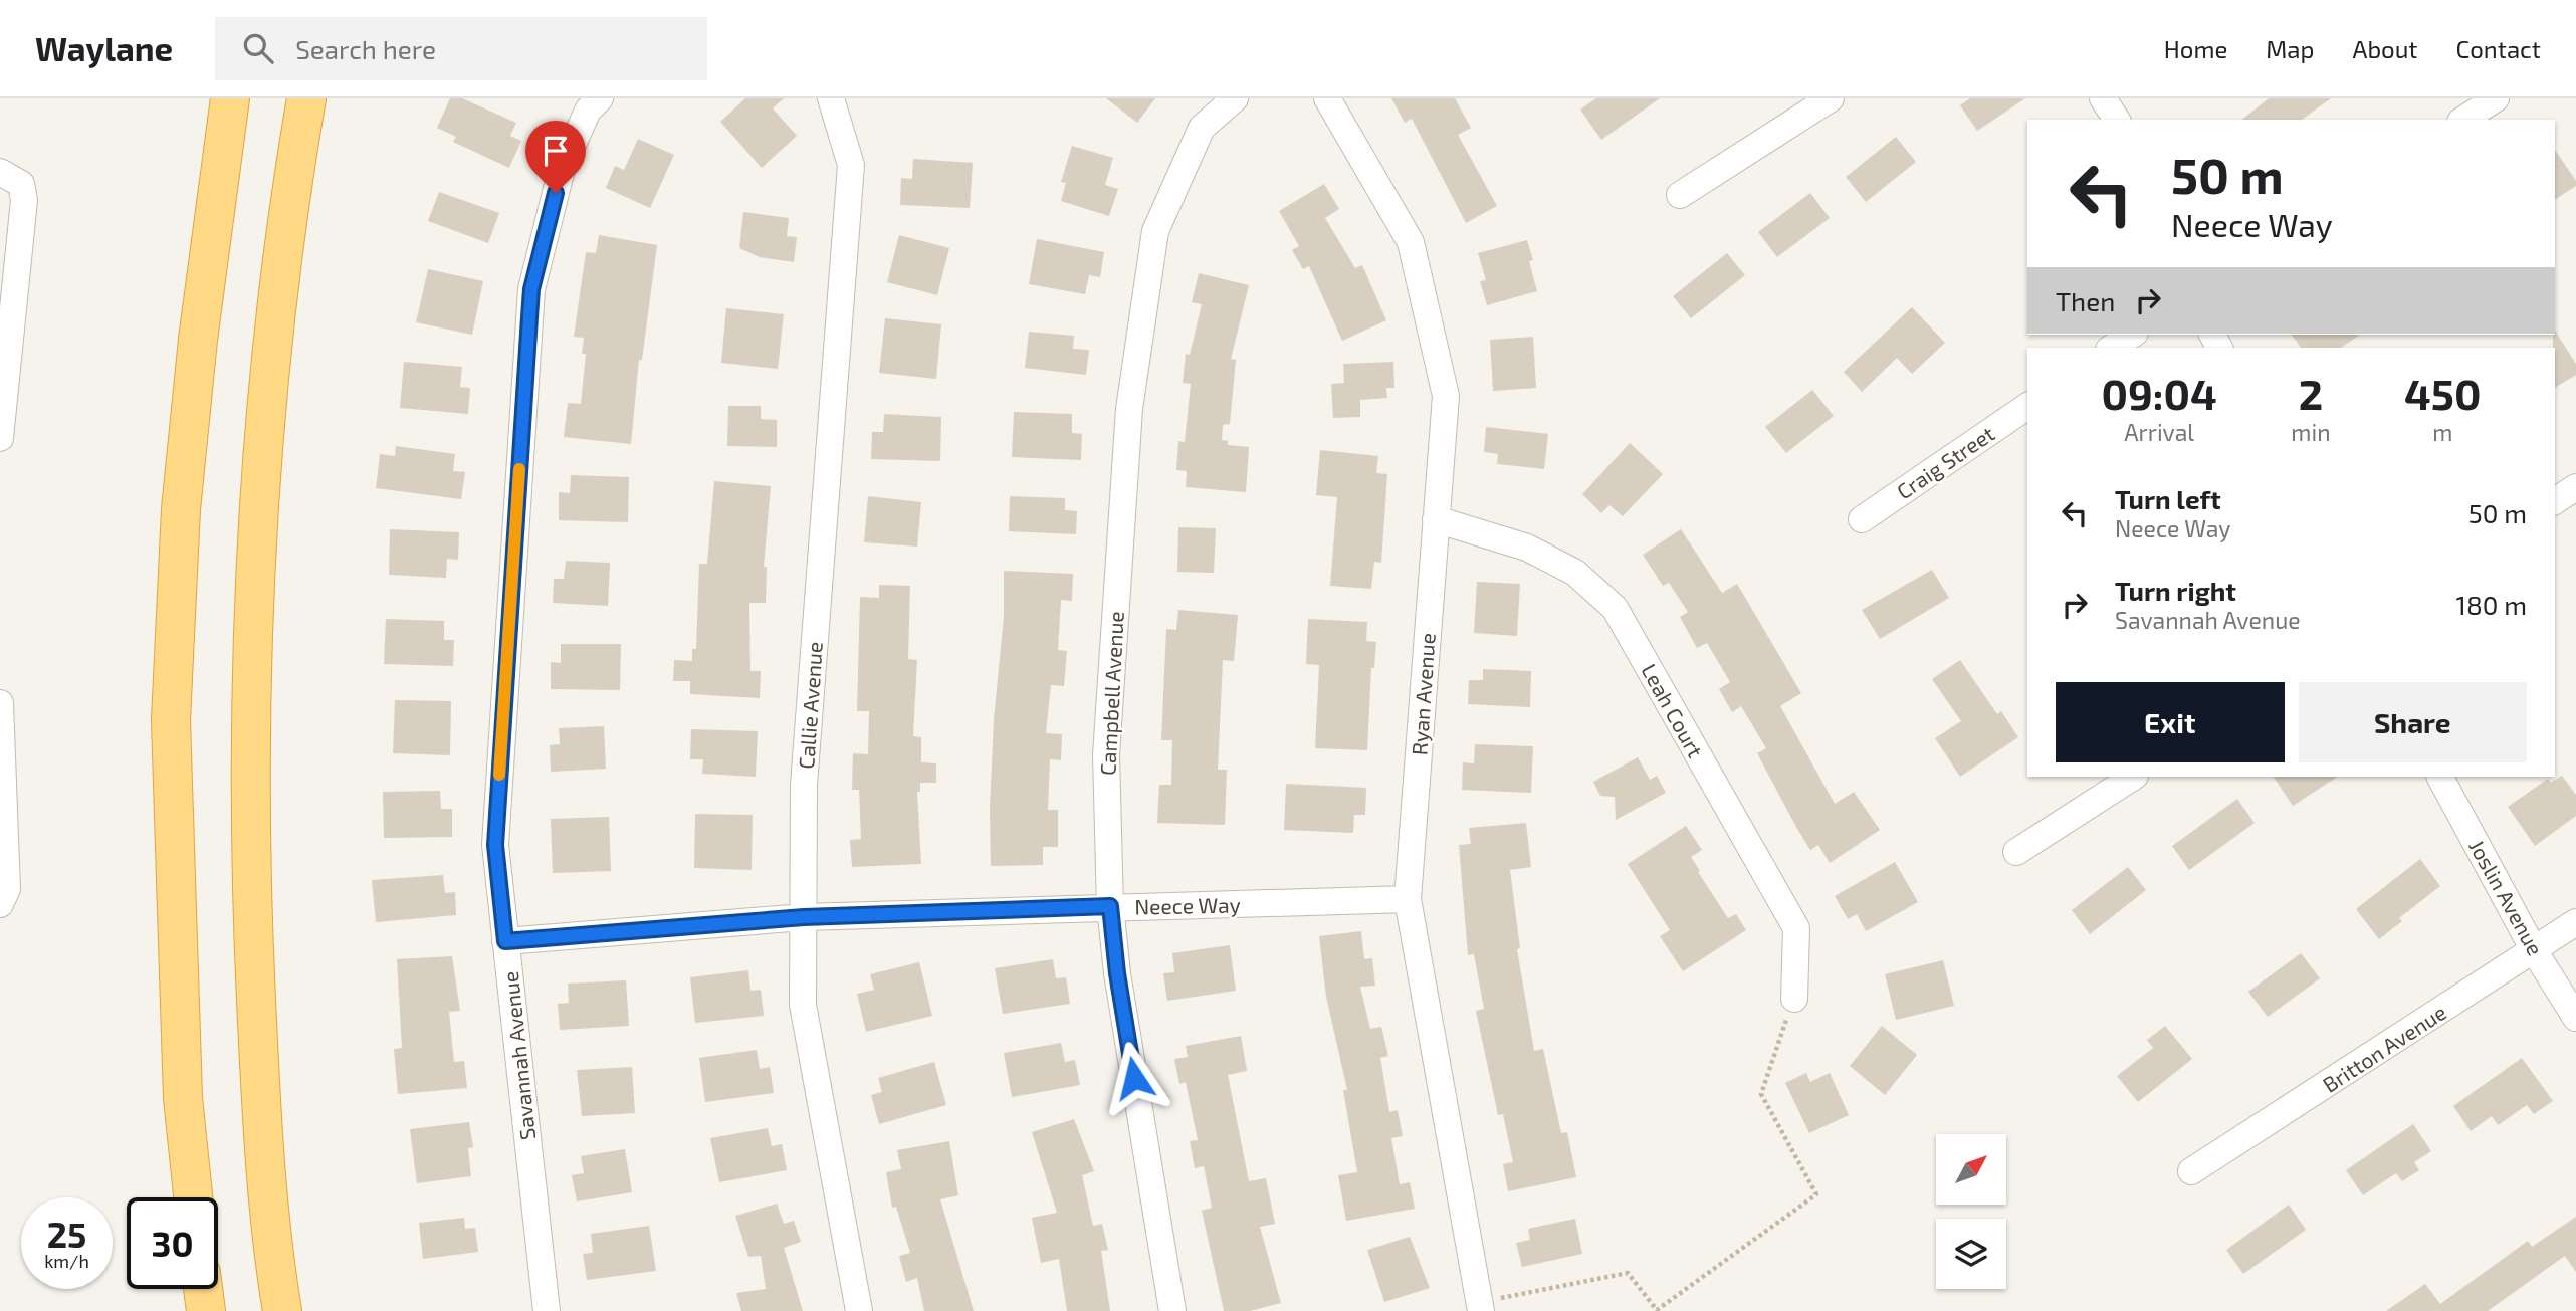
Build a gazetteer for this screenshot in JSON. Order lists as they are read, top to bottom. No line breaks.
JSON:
{"streets":{"street":["Craig Street","Campbell Avenue","Ryan Avenue","Callie Avenue","Leah Court","Joslin Avenue","Neece Way","Britton Avenue","Savannah Avenue"]},"crossings":[["Campbell Avenue","Neece Way"],["Ryan Avenue","Leah Court"],["Ryan Avenue","Neece Way"],["Callie Avenue","Neece Way"],["Joslin Avenue","Britton Avenue"],["Neece Way","Savannah Avenue"]],"north":"top right","page":{"header":"Waylane","search":"Search here","nav":["Home","Map","About","Contact"],"turn":["50 m","Neece Way"],"then":"Then","eta":["09:04","Arrival","2","min","450","m"],"list":[{"name":"Turn left","note":"Neece Way","value":"50 m"},{"name":"Turn right","note":"Savannah Avenue","value":"180 m"}],"buttons":["Exit","Share"],"speed":"25 km/h","limit":"30"}}
